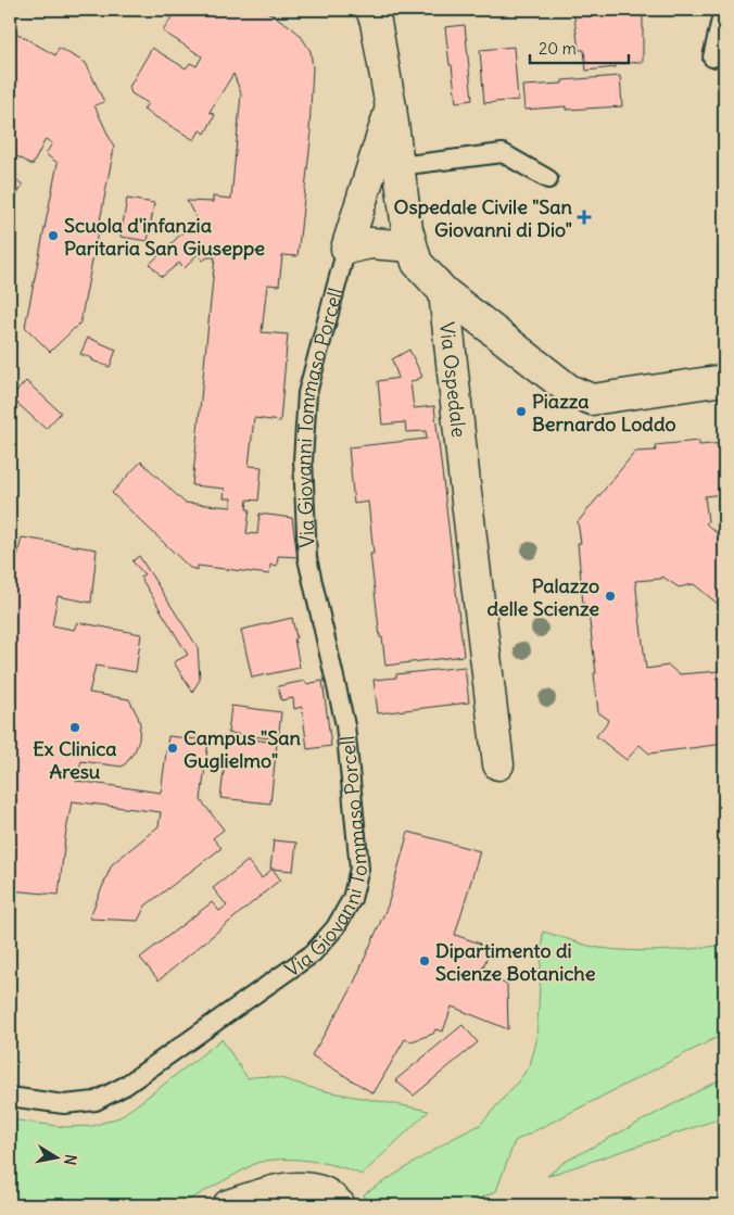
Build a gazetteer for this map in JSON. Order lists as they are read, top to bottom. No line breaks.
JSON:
{"streets":{"street":["Via Ospedale","Via Giovanni Tommaso Porcell"]},"places":{"health":["Ospedale Civile \"San Giovanni di Dio\""],"other":["Scuola d'infanzia Paritaria San Giuseppe","Piazza Bernardo Loddo","Palazzo delle Scienze","Ex Clinica Aresu","Campus \"San Guglielmo\"","Dipartimento di Scienze Botaniche"]},"scale_bar":"20 m","north":"right"}
